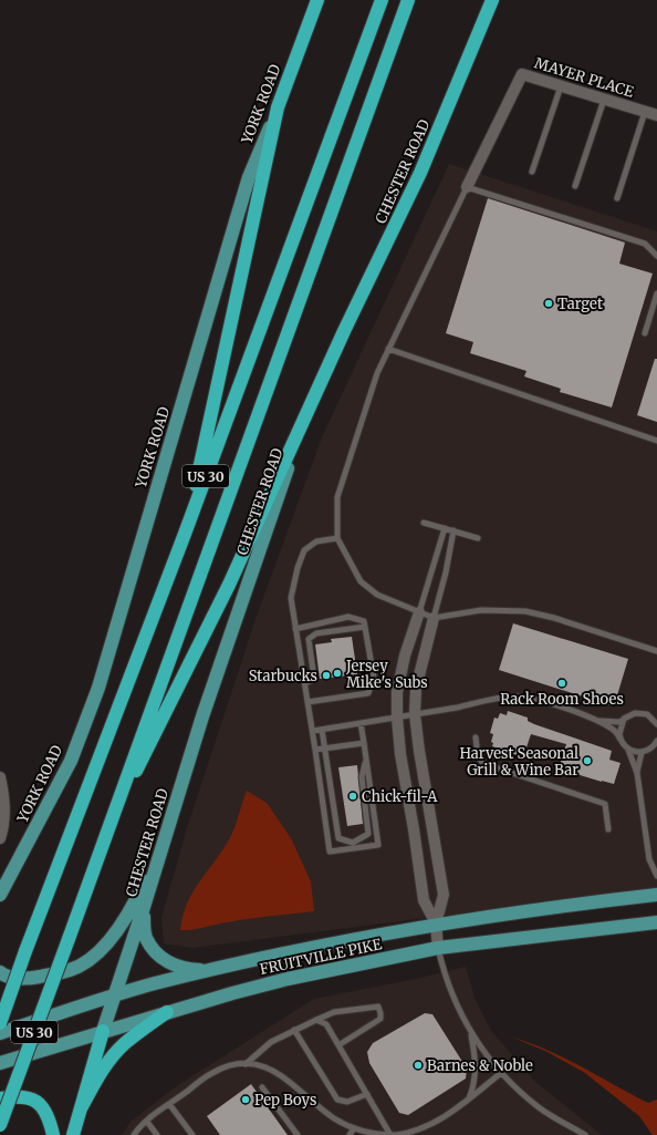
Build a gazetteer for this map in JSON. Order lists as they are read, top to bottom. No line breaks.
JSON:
{"streets":{"highway":["YORK ROAD","CHESTER ROAD","US 30"],"main road":["FRUITVILLE PIKE"],"street":["MAYER PLACE"]},"crossings":[["CHESTER ROAD","FRUITVILLE PIKE"]],"places":["Target","Jersey Mike's Subs","Starbucks","Rack Room Shoes","Harvest Seasonal Grill & Wine Bar","Chick-fil-A","Barnes & Noble","Pep Boys"]}
